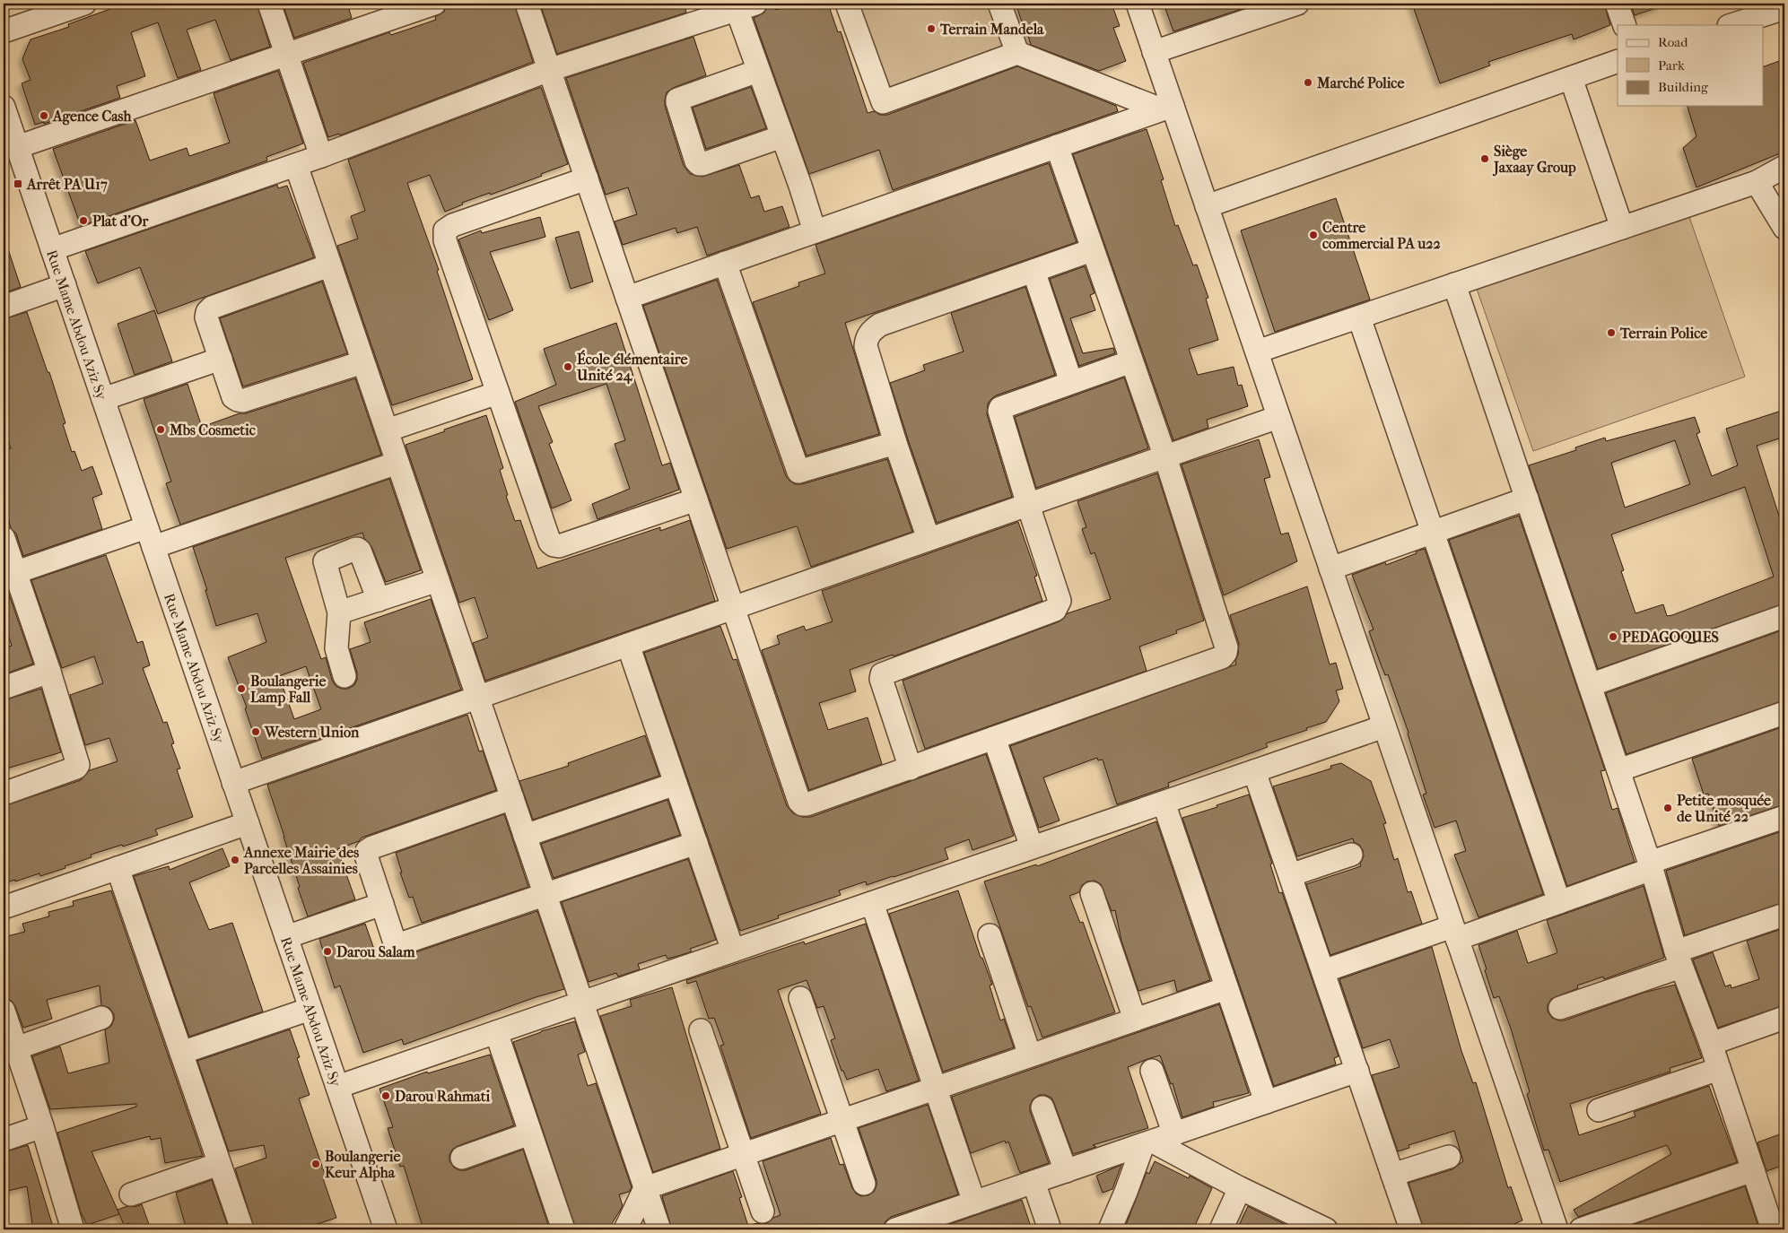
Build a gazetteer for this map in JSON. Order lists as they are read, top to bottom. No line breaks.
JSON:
{"streets":{"street":["Rue Mame Abdou Aziz Sy"]},"places":{"other":["Terrain Mandela","Marché Police","Agence Cash","Siège Jaxaay Group","Plat d'Or","Centre commercial PA u22","Terrain Police","École élémentaire Unité 24","Mbs Cosmetic","PEDAGOQUES","Boulangerie Lamp Fall","Western Union","Petite mosquée de Unité 22","Annexe Mairie des Parcelles Assainies","Darou Salam","Darou Rahmati","Boulangerie Keur Alpha"],"transit":["Arrêt PA U17"]},"legend":["Road","Park","Building"]}
